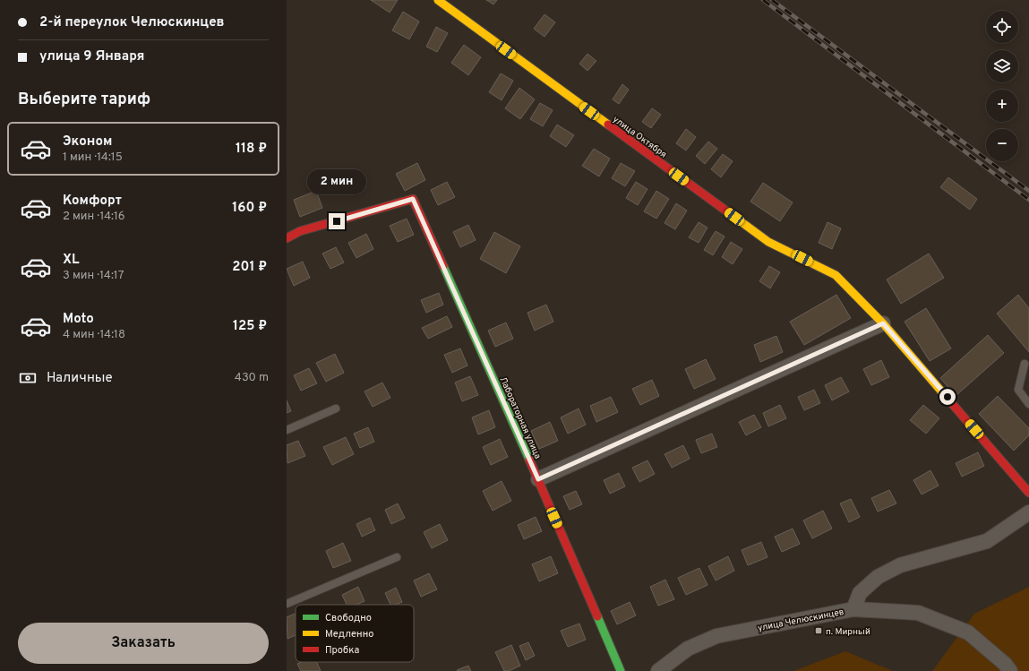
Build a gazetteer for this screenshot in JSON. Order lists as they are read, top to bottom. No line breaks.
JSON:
{"streets":{"street":["улица Октября","Лабораторная улица","улица Челюскинцев"]},"places":{"transit":["п. Мирный"]},"legend":["Свободно","Медленно","Пробка"],"page":{"banner":["2-й переулок Челюскинцев","улица 9 Января"],"map_buttons":["+","−"],"heading":"Выберите тариф","list":[{"name":"Эконом","note":"1 мин · 14:15","value":"118 ₽"},{"name":"Комфорт","note":"2 мин · 14:16","value":"160 ₽"},{"name":"XL","note":"3 мин · 14:17","value":"201 ₽"},{"name":"Moto","note":"4 мин · 14:18","value":"125 ₽"}],"bubble":"2 мин","pay":["Наличные","430 m"],"buttons":"Заказать"}}
